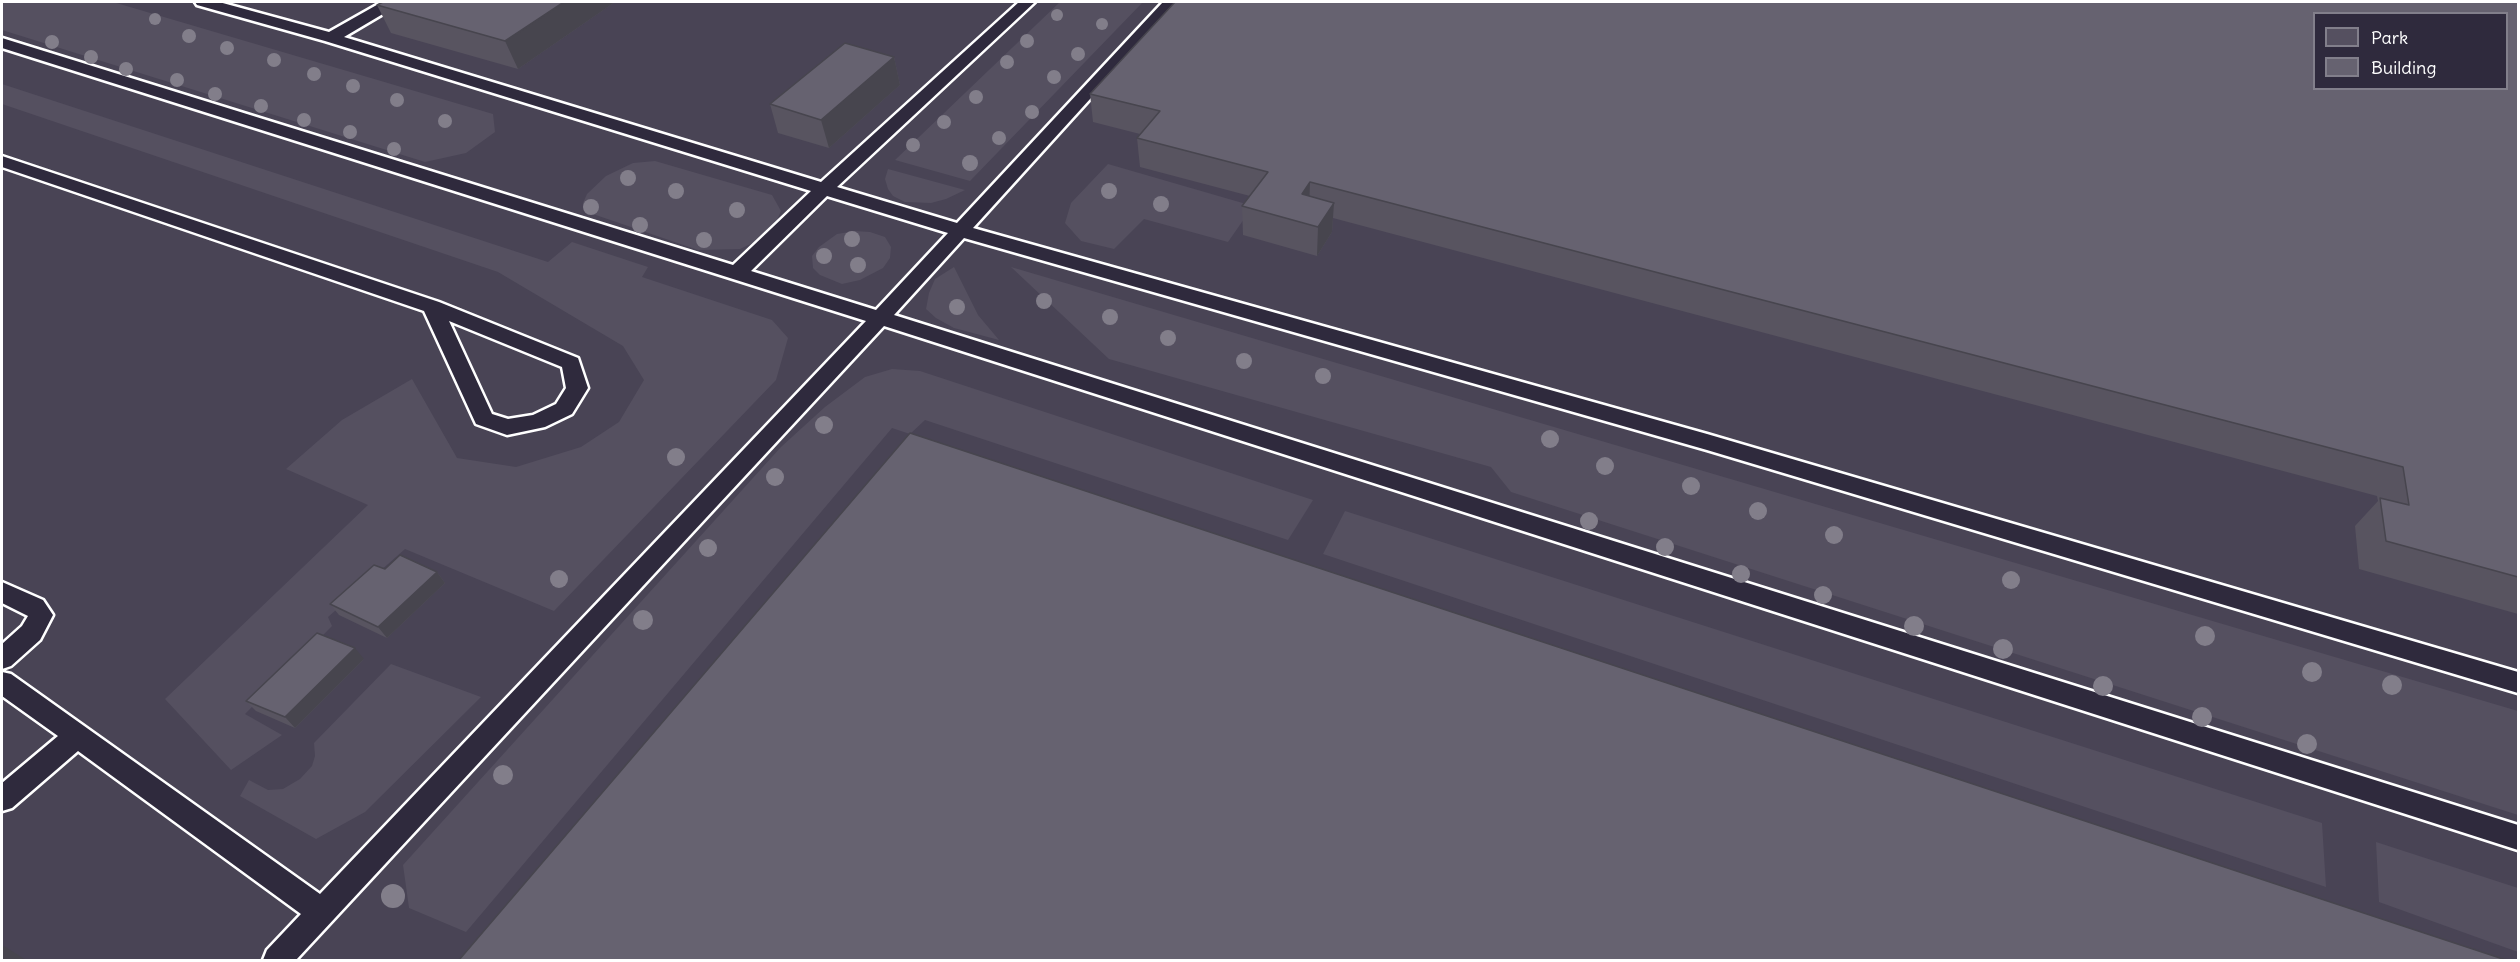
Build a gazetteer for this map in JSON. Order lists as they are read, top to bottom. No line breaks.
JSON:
{"legend":["Park","Building"]}
